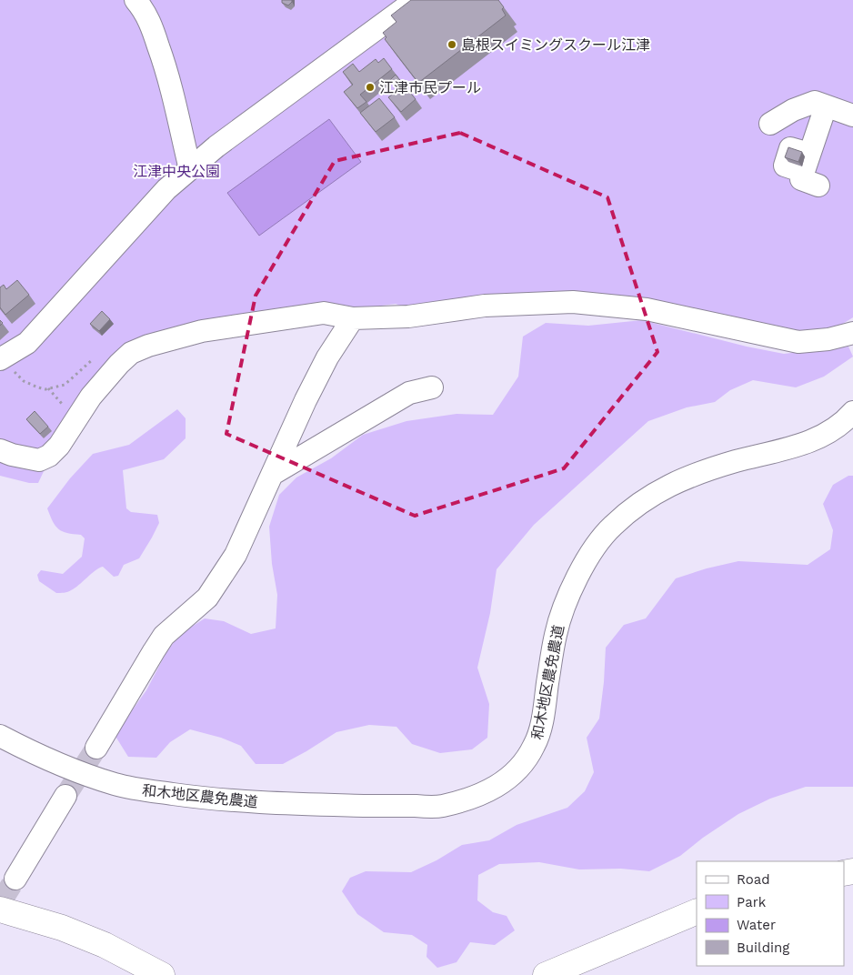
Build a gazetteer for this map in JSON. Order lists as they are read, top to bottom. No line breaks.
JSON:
{"streets":{"street":["和木地区農免農道"]},"parks":["江津中央公園"],"places":["島根スイミングスクール江津","江津市民プール"],"legend":["Road","Park","Water","Building"]}
